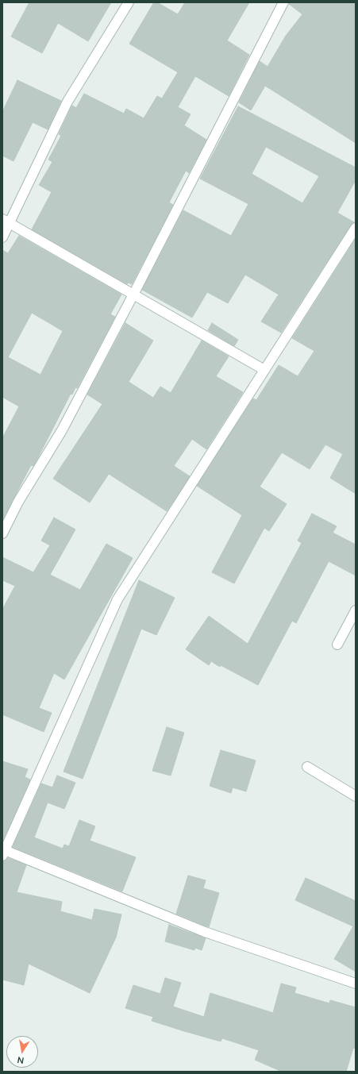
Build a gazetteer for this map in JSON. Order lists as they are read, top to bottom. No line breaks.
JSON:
{"north":"bottom"}
